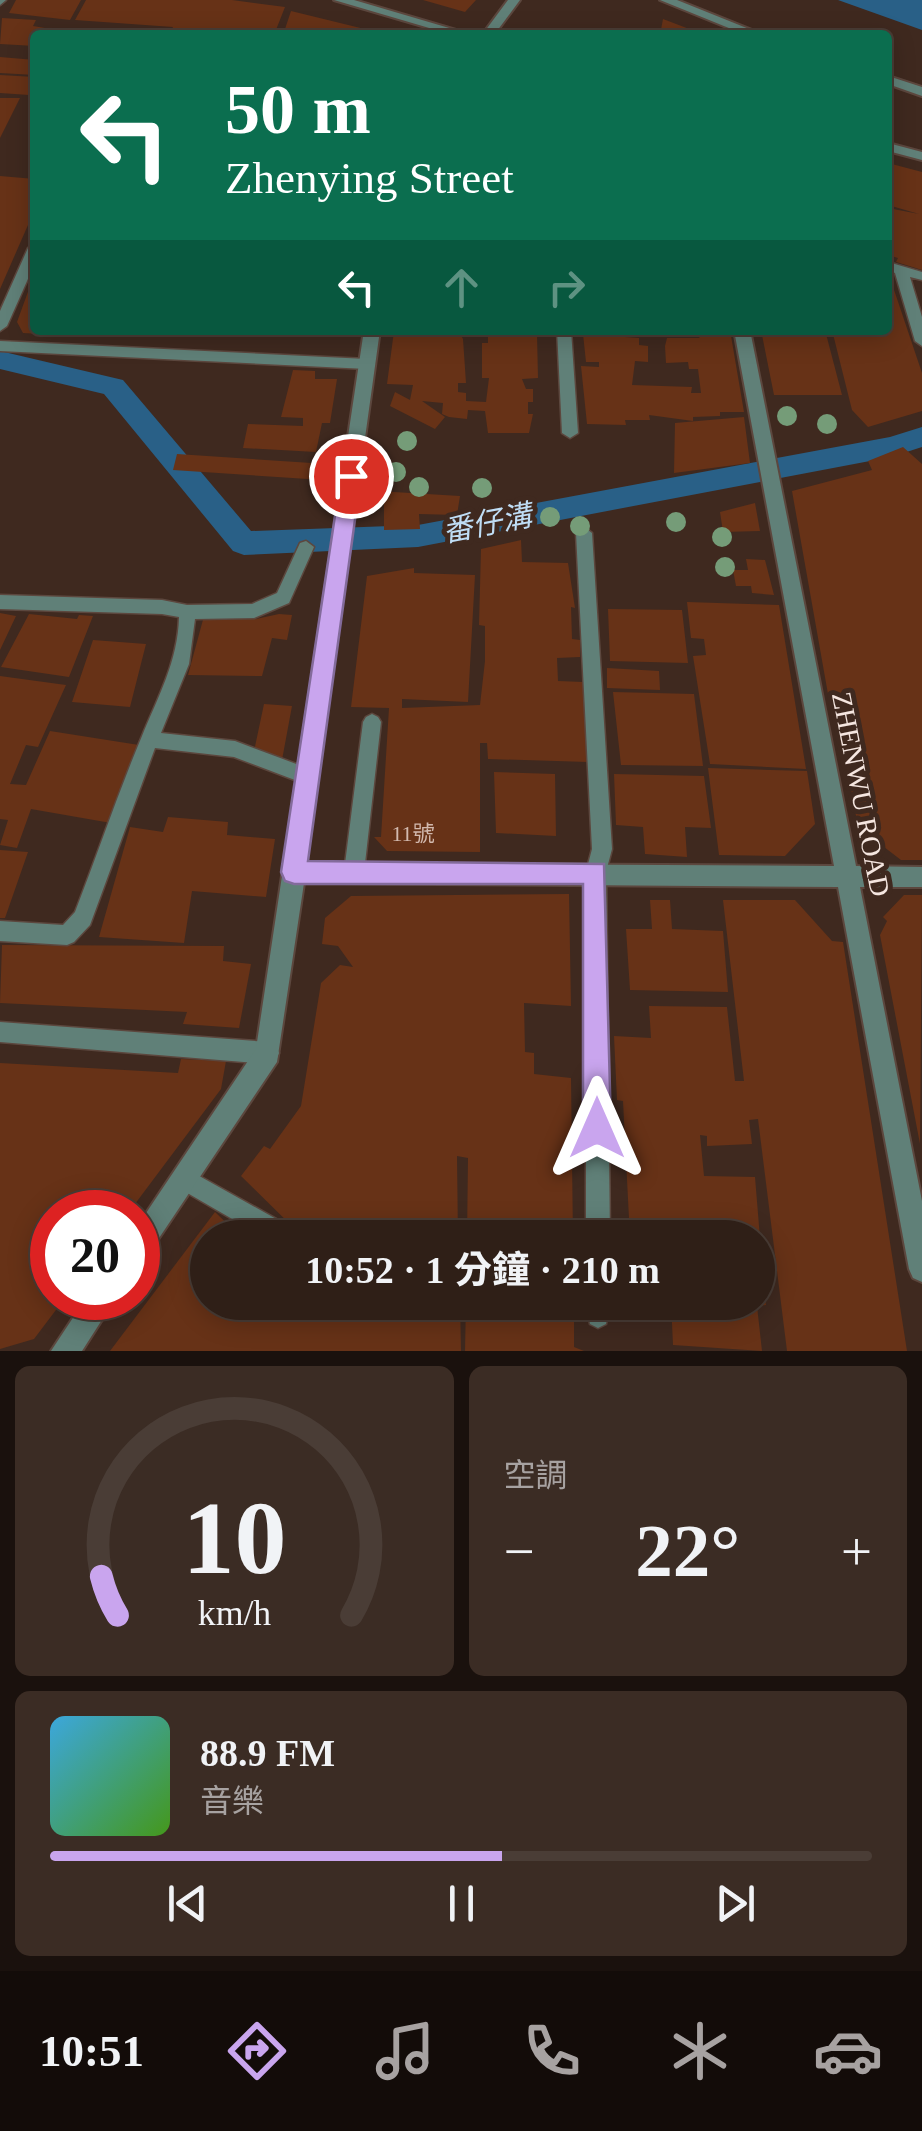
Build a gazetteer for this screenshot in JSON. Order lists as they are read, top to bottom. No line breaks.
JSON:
{"streets":{"street":["ZHENWU ROAD"]},"water":["番仔溝"],"house_numbers":["11號"],"page":{"turn":["50 m","Zhenying Street"],"limit":"20","trip":"10:52 · 1 分鐘 · 210 m","tile":"空調","heat":["−","22°","+"],"song":["88.9 FM","音樂"],"tabs":"10:51","gauge":["10","km/h"]}}
